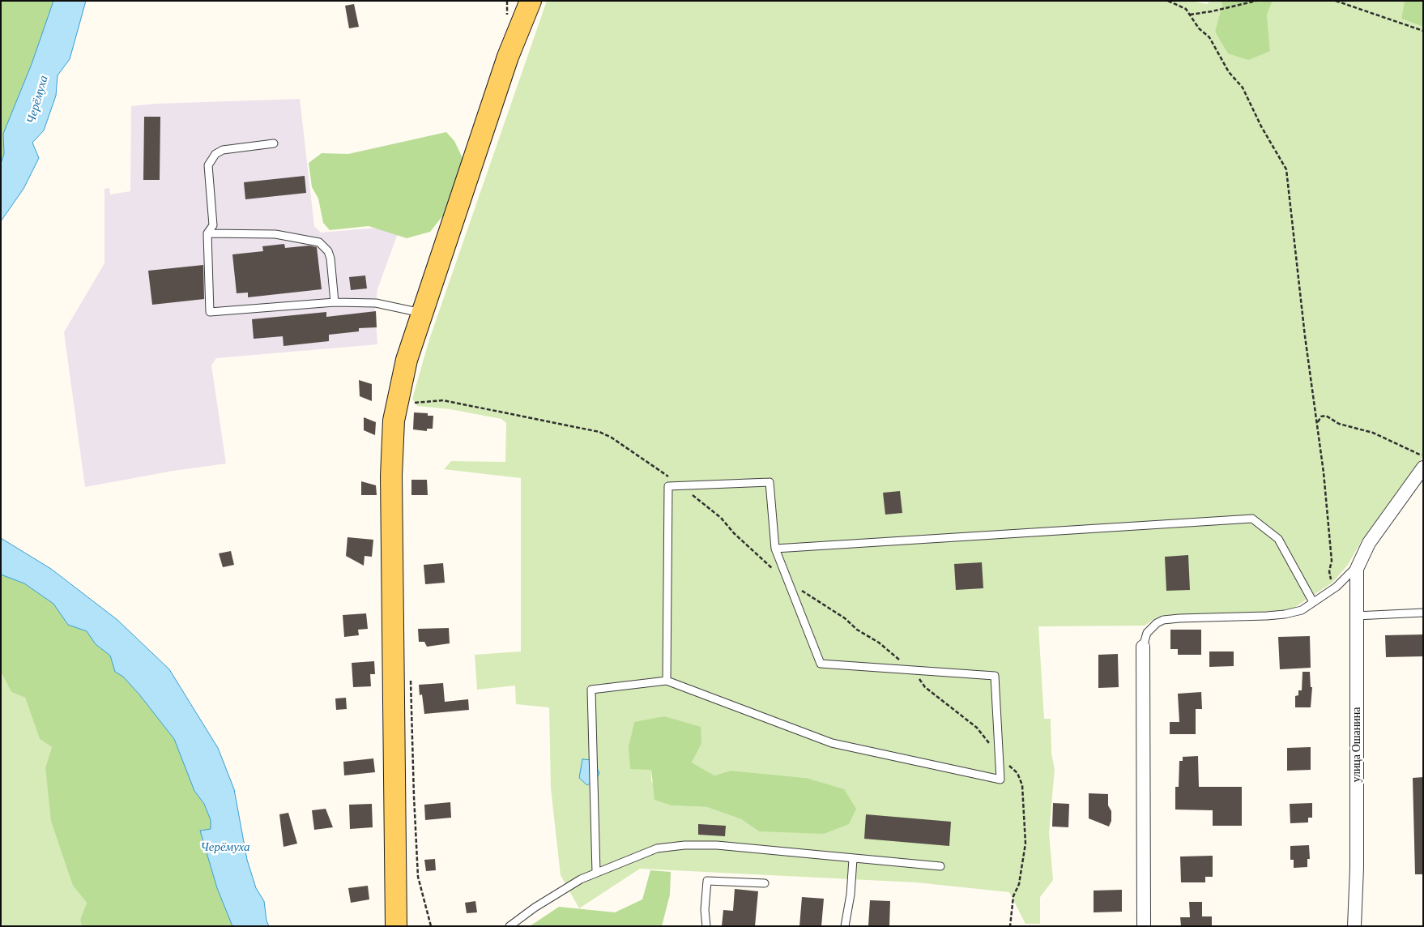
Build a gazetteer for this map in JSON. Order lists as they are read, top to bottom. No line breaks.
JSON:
{"streets":{"street":["улица Ошанина"]},"water":["Черёмуха"]}
